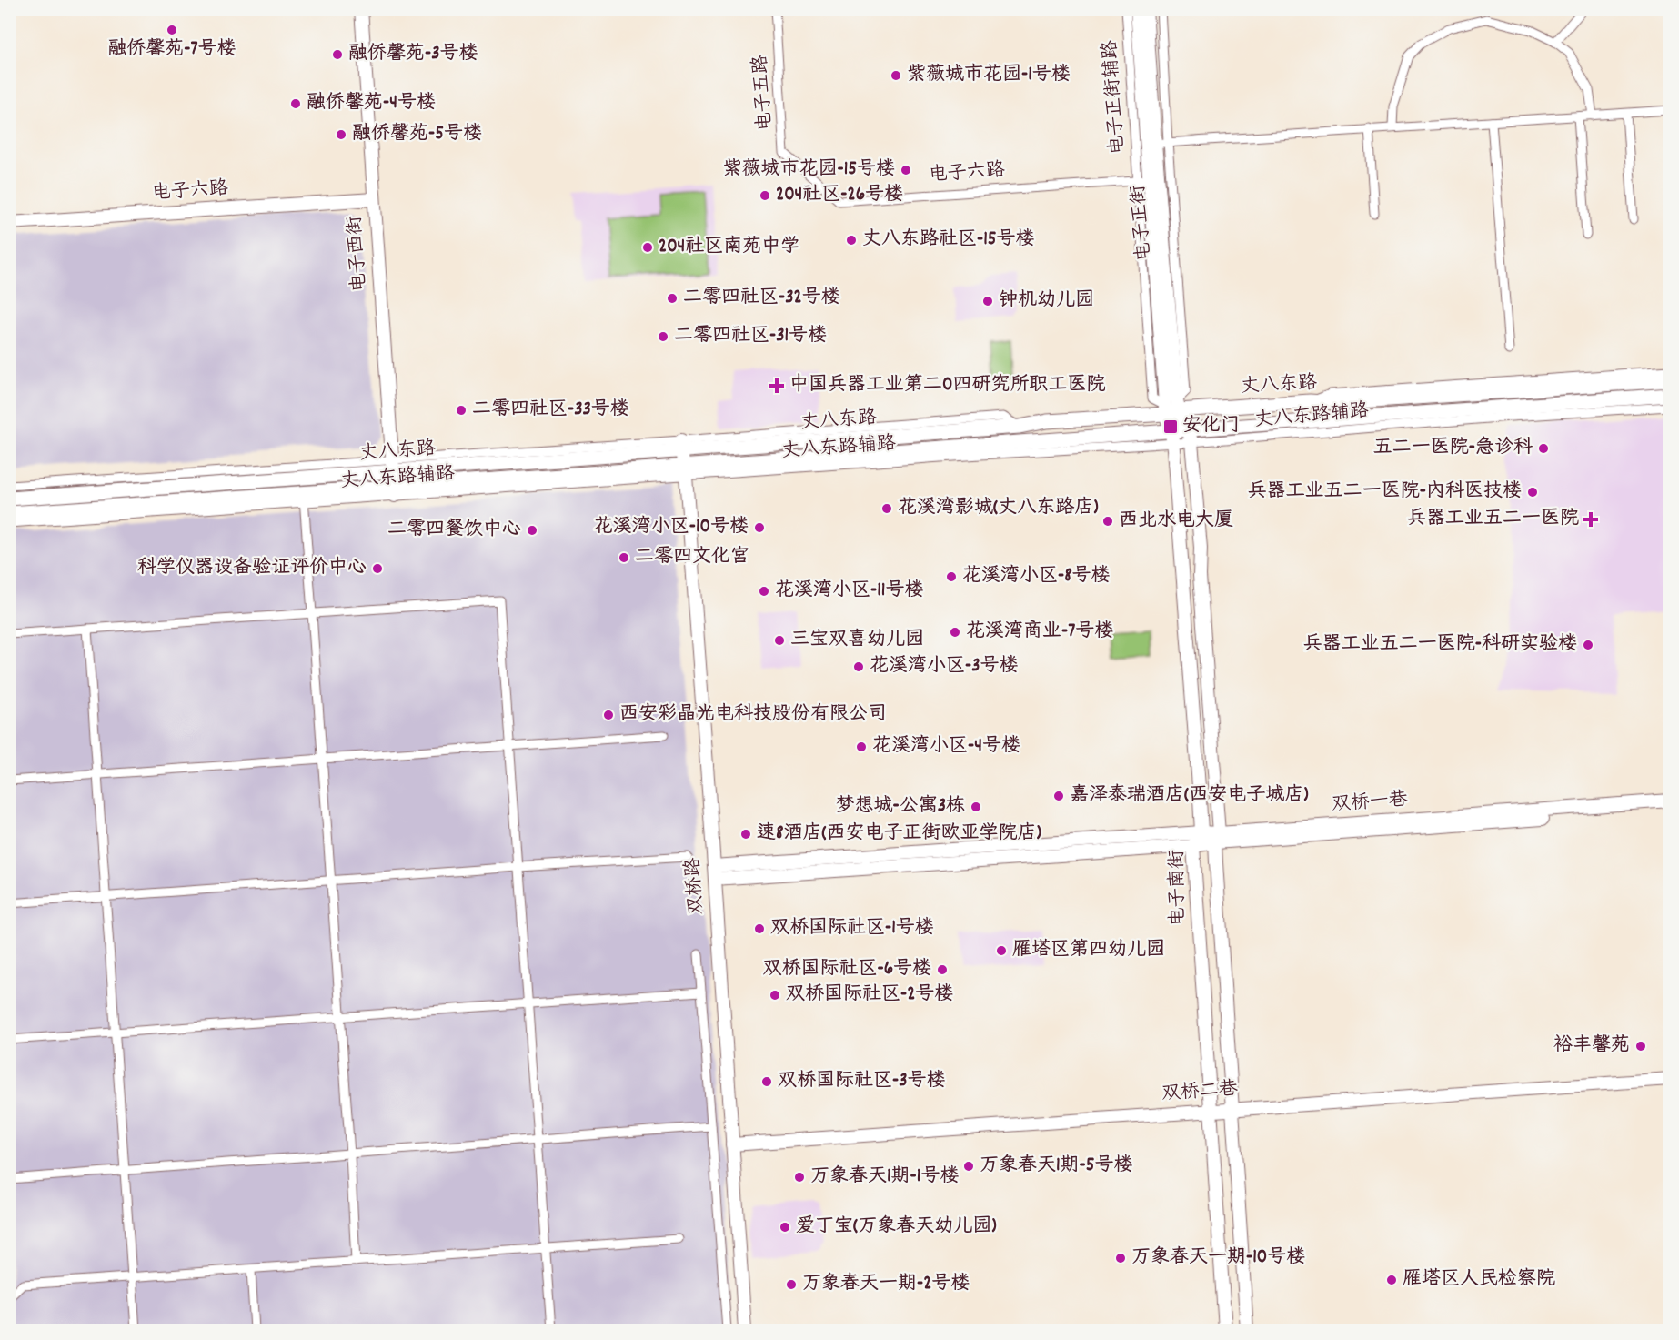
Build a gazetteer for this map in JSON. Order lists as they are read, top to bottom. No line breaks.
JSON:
{"streets":{"main road":["丈八东路"],"street":["电子五路","电子正街辅路","电子六路","电子正街","电子西街","丈八东路辅路","双桥一巷","双桥路","电子南街","双桥二巷"]},"crossings":[["电子五路","电子六路"],["电子正街辅路","电子六路"],["电子正街辅路","电子正街"],["电子六路","电子正街"],["电子六路","电子西街"],["电子正街","丈八东路"],["电子正街","电子南街"],["电子西街","丈八东路"],["电子西街","丈八东路辅路"],["丈八东路","丈八东路辅路"],["丈八东路","双桥路"],["丈八东路","电子南街"],["双桥一巷","双桥路"],["双桥一巷","电子南街"],["双桥路","双桥二巷"],["电子南街","双桥二巷"]],"places":{"other":["融侨馨苑-7号楼","融侨馨苑-3号楼","紫薇城市花园-1号楼","融侨馨苑-4号楼","融侨馨苑-5号楼","紫薇城市花园-15号楼","204社区-26号楼","丈八东路社区-15号楼","204社区南苑中学","二零四社区-32号楼","钟机幼儿园","二零四社区-31号楼","二零四社区-33号楼","五二一医院-急诊科","兵器工业五二一医院-内科医技楼","花溪湾影城(丈八东路店)","西北水电大厦","花溪湾小区-10号楼","二零四餐饮中心","二零四文化宫","科学仪器设备验证评价中心","花溪湾小区-8号楼","花溪湾小区-11号楼","花溪湾商业-7号楼","三宝双喜幼儿园","兵器工业五二一医院-科研实验楼","花溪湾小区-3号楼","西安彩晶光电科技股份有限公司","花溪湾小区-4号楼","嘉泽泰瑞酒店(西安电子城店)","梦想城-公寓3栋","速8酒店(西安电子正街欧亚学院店)","双桥国际社区-1号楼","雁塔区第四幼儿园","双桥国际社区-6号楼","双桥国际社区-2号楼","裕丰馨苑","双桥国际社区-3号楼","万象春天1期-5号楼","万象春天1期-1号楼","爱丁宝(万象春天幼儿园)","万象春天一期-10号楼","雁塔区人民检察院","万象春天一期-2号楼"],"health":["中国兵器工业第二0四研究所职工医院","兵器工业五二一医院"],"transit":["安化门"]}}
